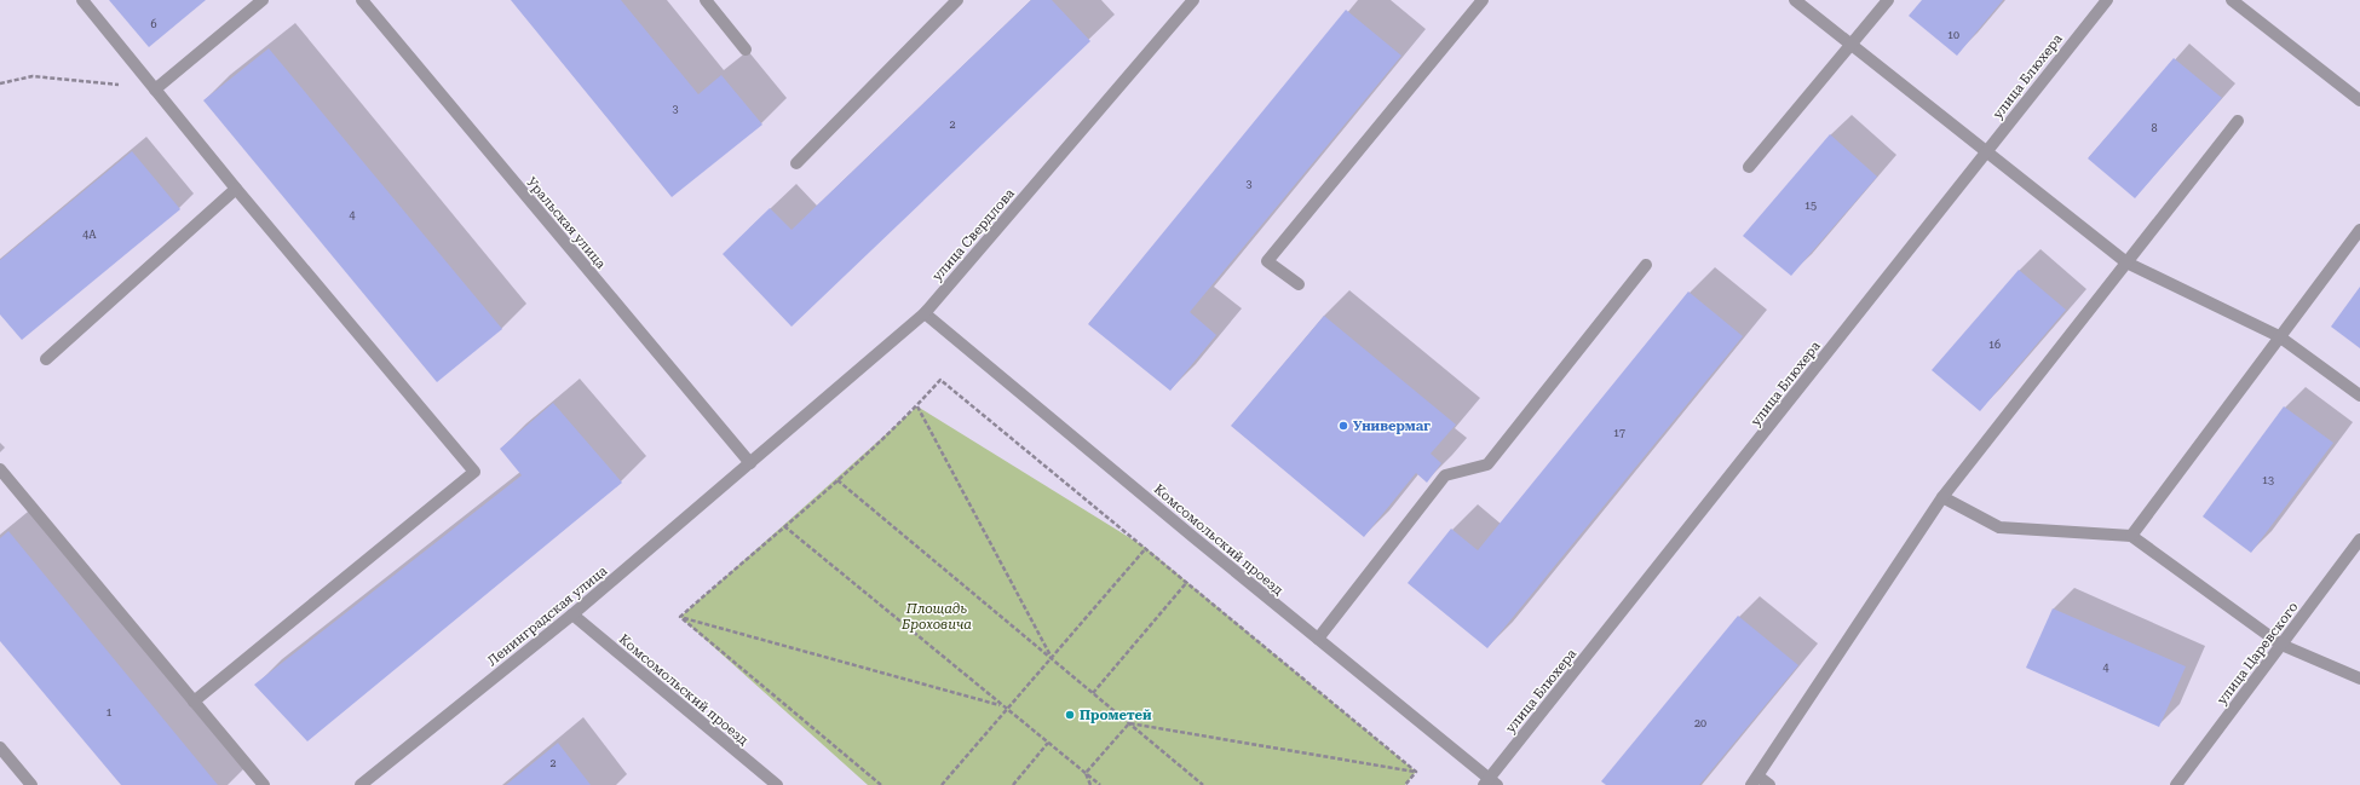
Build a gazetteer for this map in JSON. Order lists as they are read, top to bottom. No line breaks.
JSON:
{"streets":{"street":["улица Блюхера","Уральская улица","улица Свердлова","Комсомольский проезд","Ленинградская улица","улица Царевского"]},"crossings":[["улица Блюхера","Комсомольский проезд"],["Уральская улица","улица Свердлова"],["Уральская улица","Ленинградская улица"],["улица Свердлова","Комсомольский проезд"],["улица Свердлова","Ленинградская улица"],["Комсомольский проезд","Ленинградская улица"]],"parks":["Площадь Броховича"],"places":["Универмаг","Прометей"],"house_numbers":["6","10","3","2","8","3","15","4","4А","16","17","13","4","1","20","2"]}
